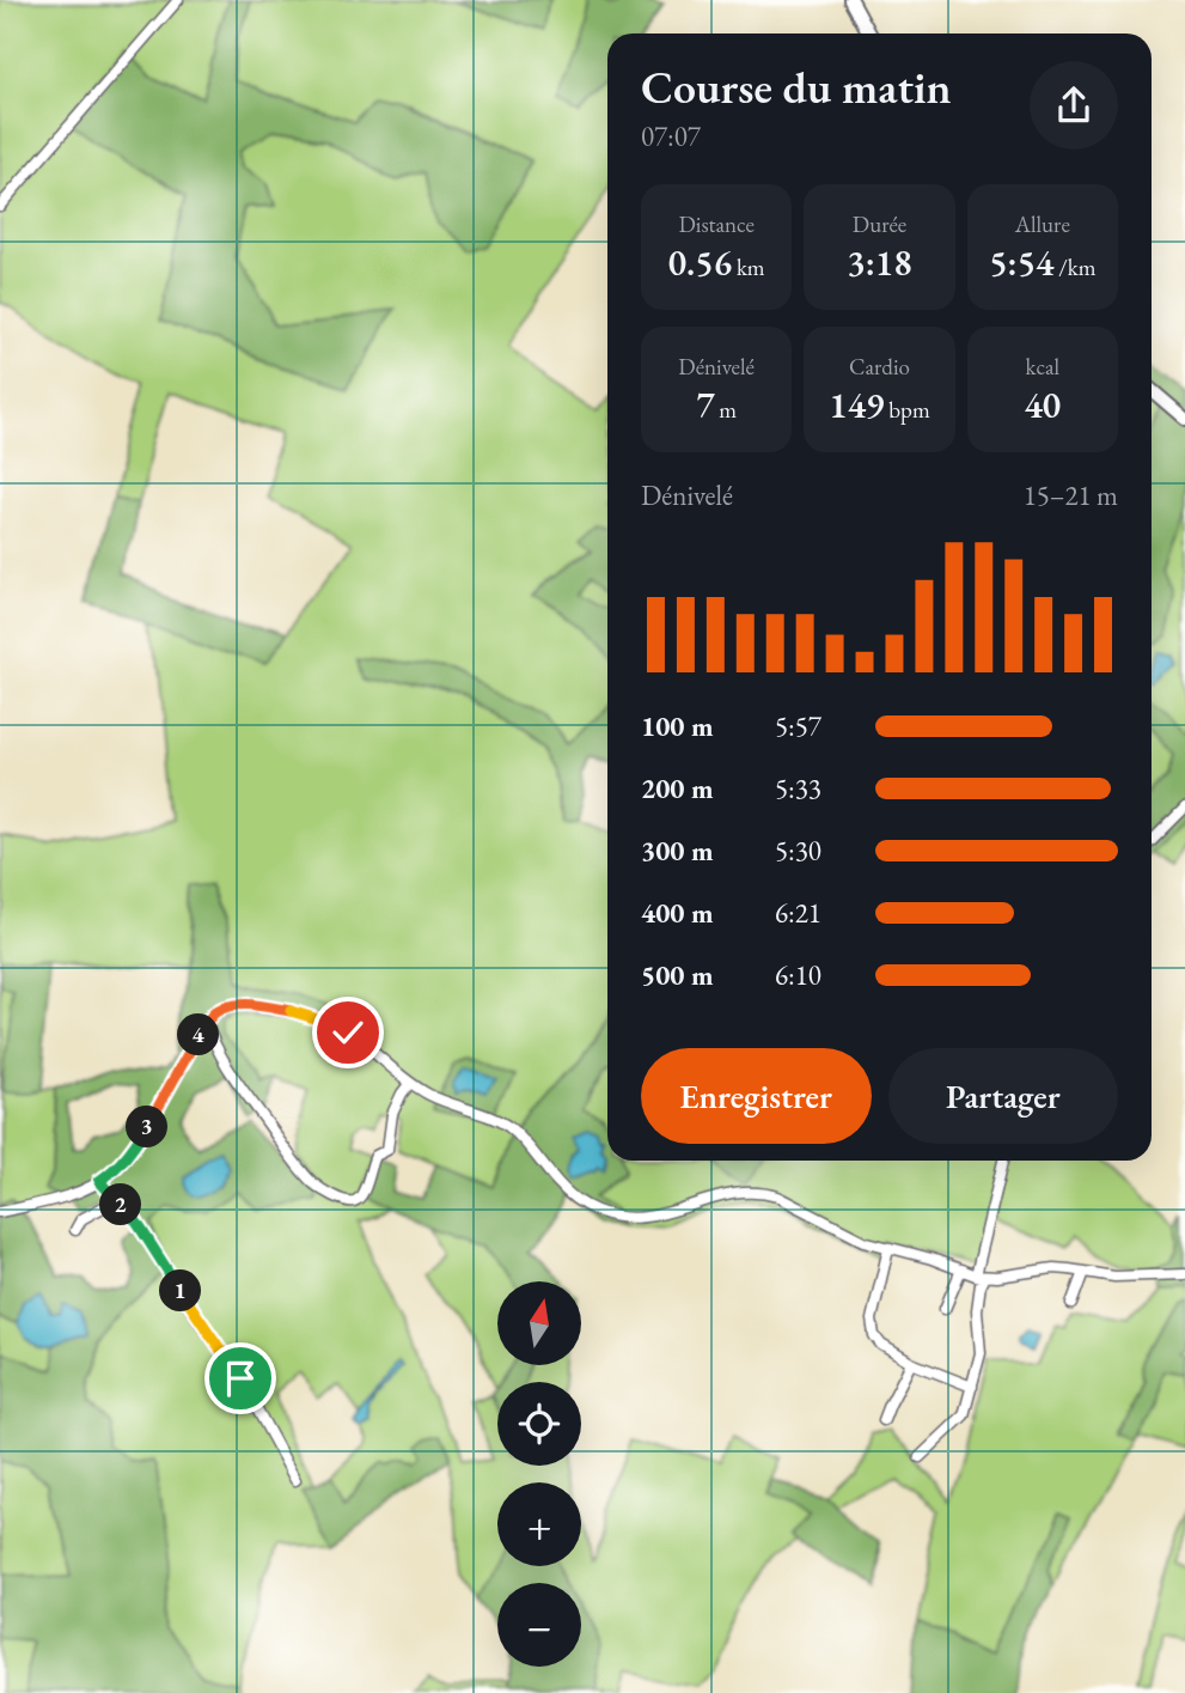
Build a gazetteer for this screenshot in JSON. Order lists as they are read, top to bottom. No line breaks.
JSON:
{"north":"top","page":{"heading":["Course du matin","07:07"],"stats":[["Distance","0.56 km"],["Durée","3:18"],["Allure","5:54 /km"],["Dénivelé","7 m"],["Cardio","149 bpm"],["kcal","40"]],"chart":["Dénivelé","15–21 m"],"list":[{"name":"100 m","note":"5:57"},{"name":"200 m","note":"5:33"},{"name":"300 m","note":"5:30"},{"name":"400 m","note":"6:21"},{"name":"500 m","note":"6:10"}],"pins":["4","3","2","1"],"buttons":["Enregistrer","Partager"],"map_buttons":["+","−"]}}
